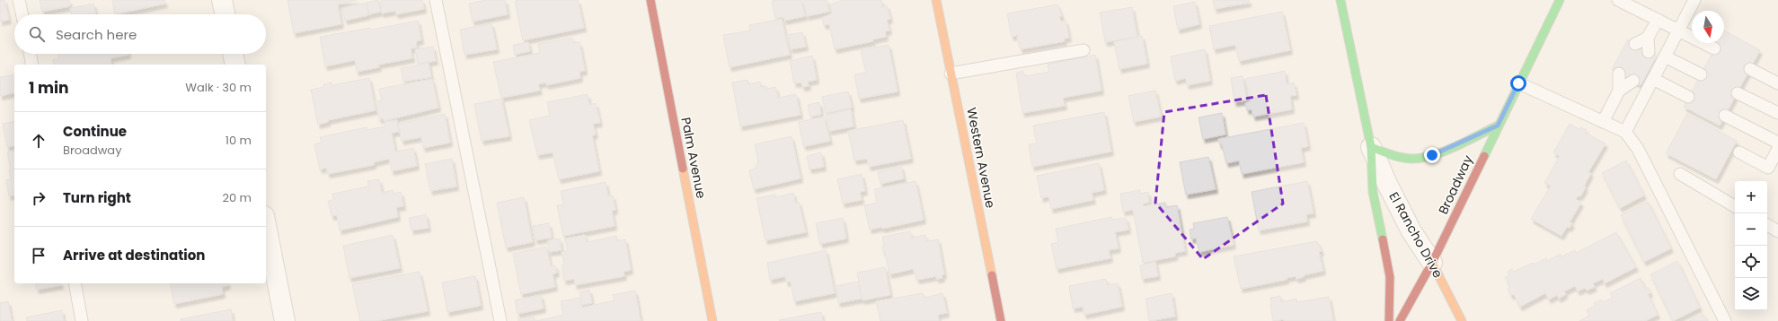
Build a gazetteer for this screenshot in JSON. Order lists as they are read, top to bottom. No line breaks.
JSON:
{"streets":{"street":["Palm Avenue","Western Avenue","Broadway","El Rancho Drive"]},"crossings":[["Broadway","El Rancho Drive"]],"north":"bottom","page":{"search":"Search here","heading":["1 min","Walk · 30 m"],"list":[["Continue","Broadway","10 m"],["Turn right","20 m"],"Arrive at destination"],"map_buttons":["+","−"]}}
